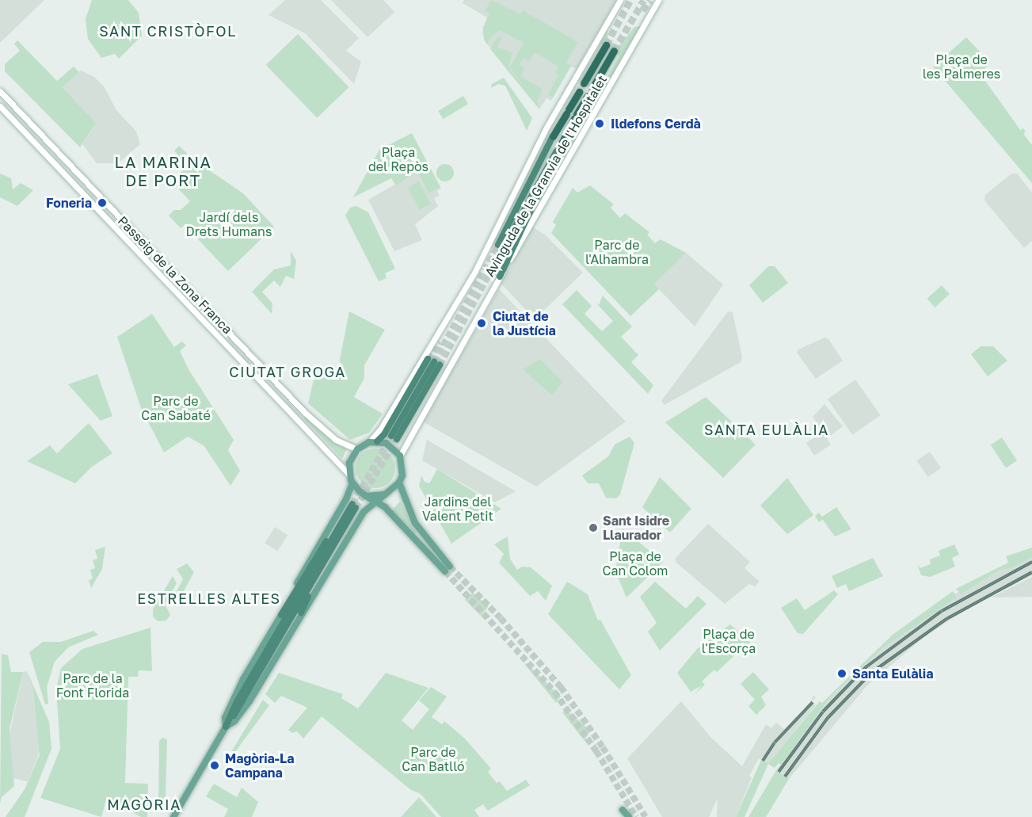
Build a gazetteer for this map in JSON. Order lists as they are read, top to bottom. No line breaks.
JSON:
{"streets":{"highway":["Avinguda de la Granvia de l'Hospitalet"],"main road":["Passeig de la Zona Franca"]},"crossings":[["Avinguda de la Granvia de l'Hospitalet","Passeig de la Zona Franca"]],"districts":["SANT CRISTÒFOL","LA MARINA DE PORT","CIUTAT GROGA","SANTA EULÀLIA","ESTRELLES ALTES","MAGÒRIA"],"parks":["Plaça de les Palmeres","Plaça del Repòs","Jardí dels Drets Humans","Parc de l'Alhambra","Parc de Can Sabaté","Jardins del Valent Petit","Plaça de Can Colom","Plaça de l'Escorça","Parc de la Font Florida","Parc de Can Batlló"],"places":["Ildefons Cerdà","Foneria","Ciutat de la Justícia","Sant Isidre Llaurador","Santa Eulàlia","Magòria-La Campana"]}
